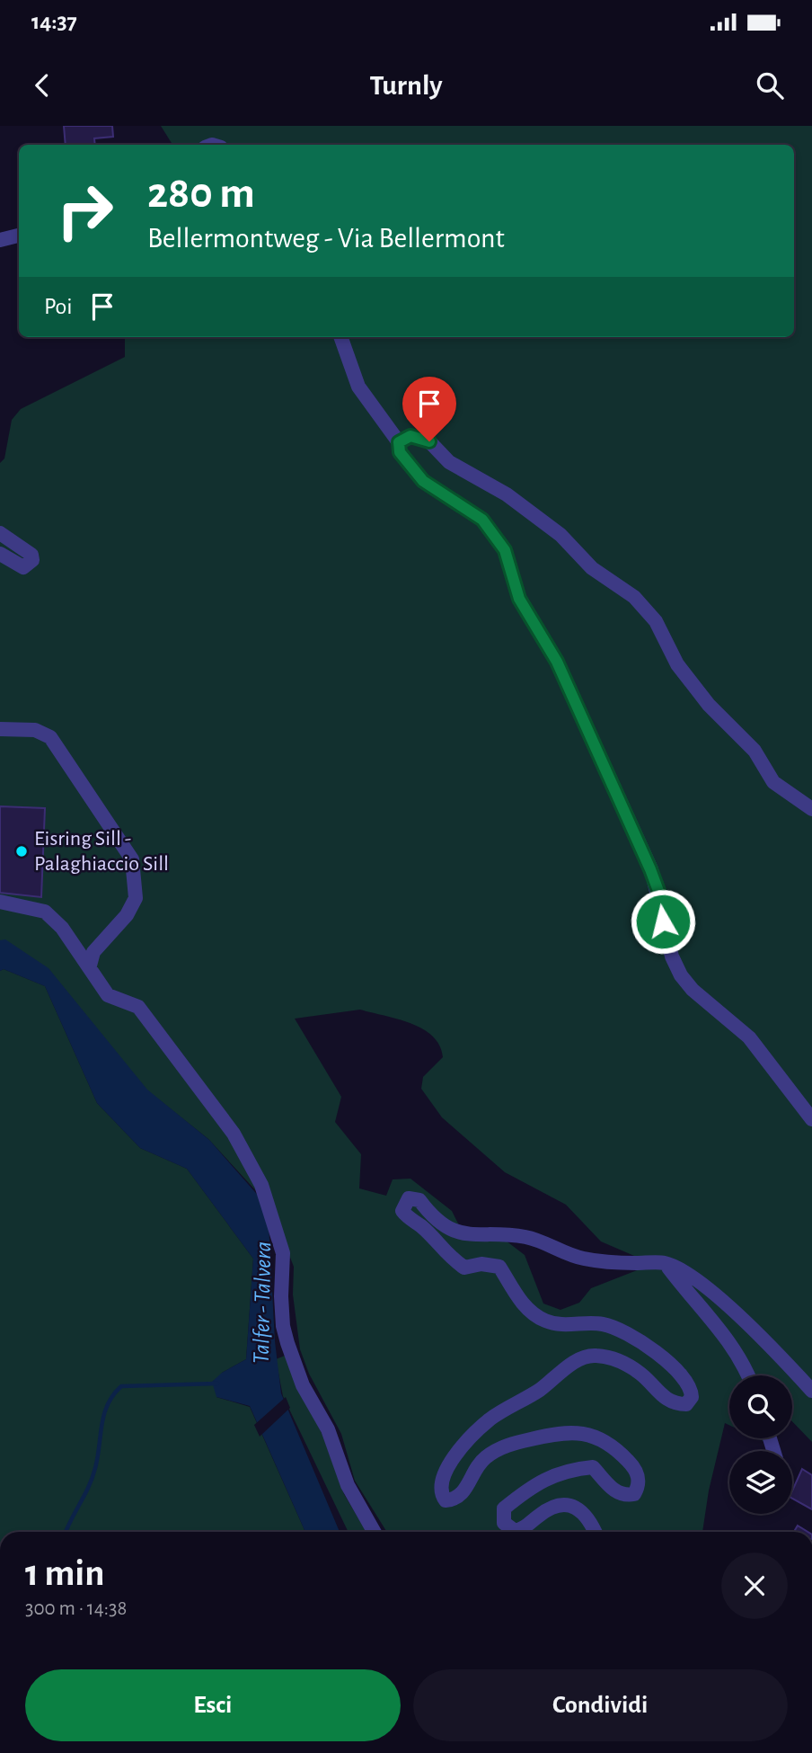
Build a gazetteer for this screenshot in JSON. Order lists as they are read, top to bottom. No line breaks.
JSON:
{"water":["Talfer - Talvera"],"places":["Eisring Sill - Palaghiaccio Sill"],"page":{"status":"14:37","header":"Turnly","turn":["280 m","Bellermontweg - Via Bellermont"],"then":"Poi","heading":["1 min","300 m · 14:38"],"buttons":["Esci","Condividi"]}}
